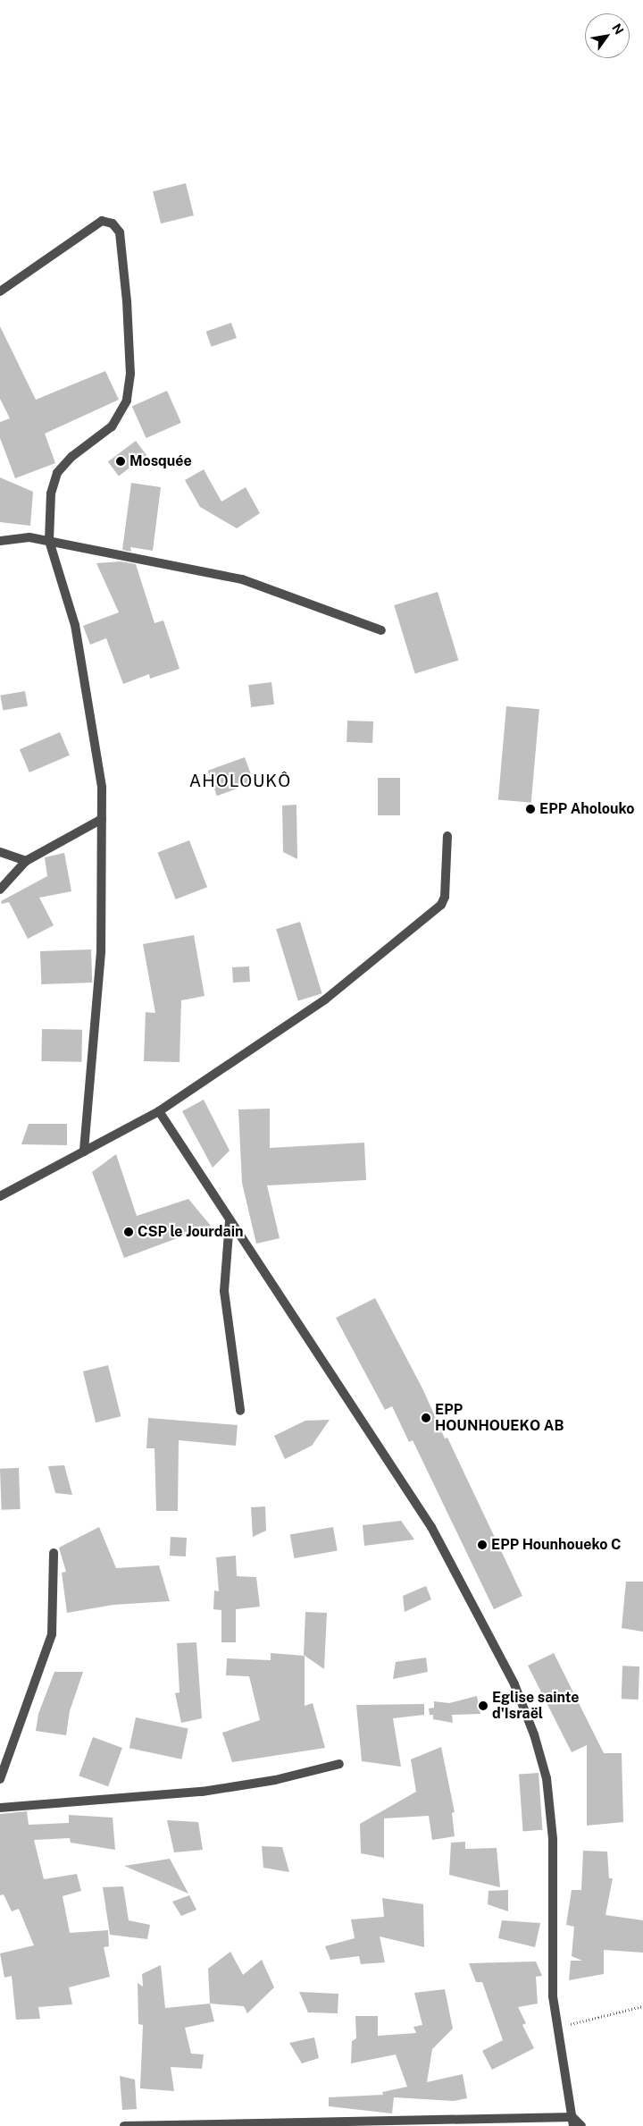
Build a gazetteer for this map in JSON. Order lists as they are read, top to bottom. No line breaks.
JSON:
{"districts":["AHOLOUKÔ"],"places":["Mosquée","EPP Aholouko","CSP le Jourdain","EPP HOUNHOUEKO AB","EPP Hounhoueko C","Eglise sainte d'Israël"],"north":"top right"}
